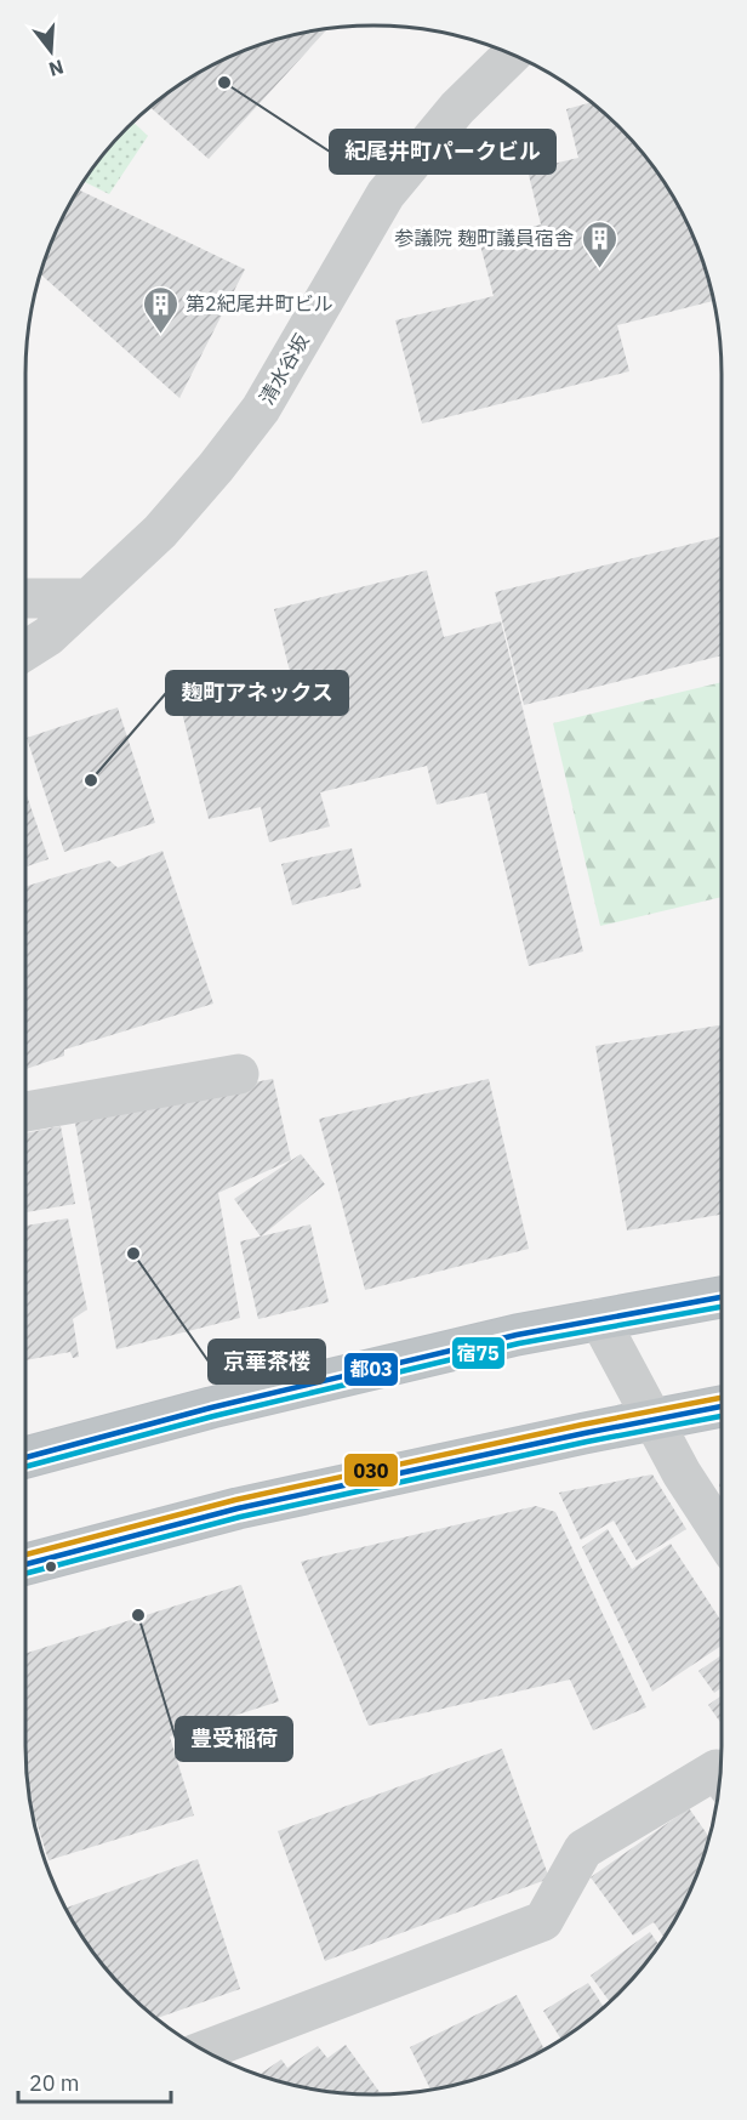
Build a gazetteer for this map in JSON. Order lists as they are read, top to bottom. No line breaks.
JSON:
{"streets":{"street":["清水谷坂"]},"places":{"other":["紀尾井町パークビル","麹町アネックス","京華茶楼","豊受稲荷"],"building":["参議院 麹町議員宿舎","第2紀尾井町ビル"]},"lines":["transit line 都03","transit line 宿75","transit line 030"],"scale_bar":"20 m","north":"bottom"}
